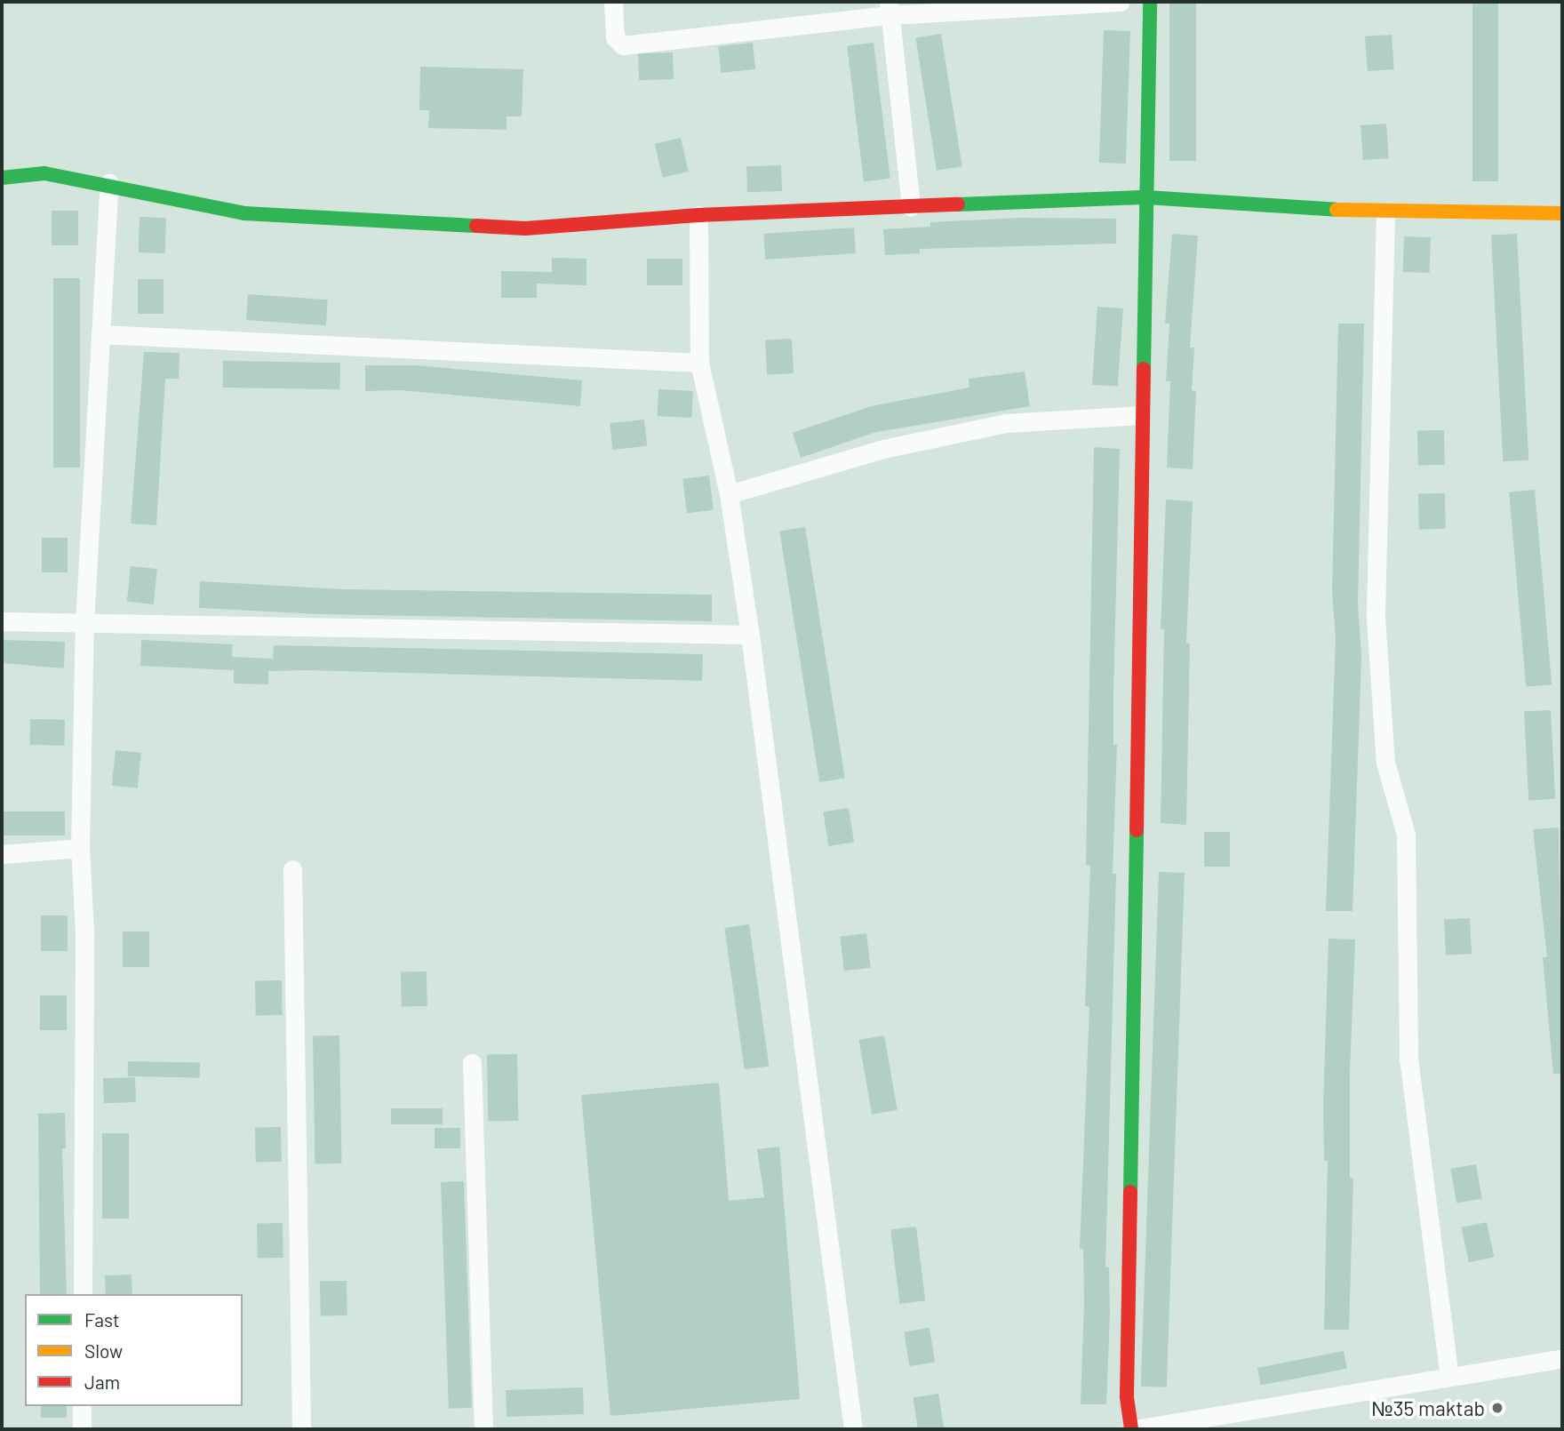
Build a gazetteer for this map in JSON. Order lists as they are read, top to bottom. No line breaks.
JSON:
{"places":["№35 maktab"],"legend":["Fast","Slow","Jam"]}
